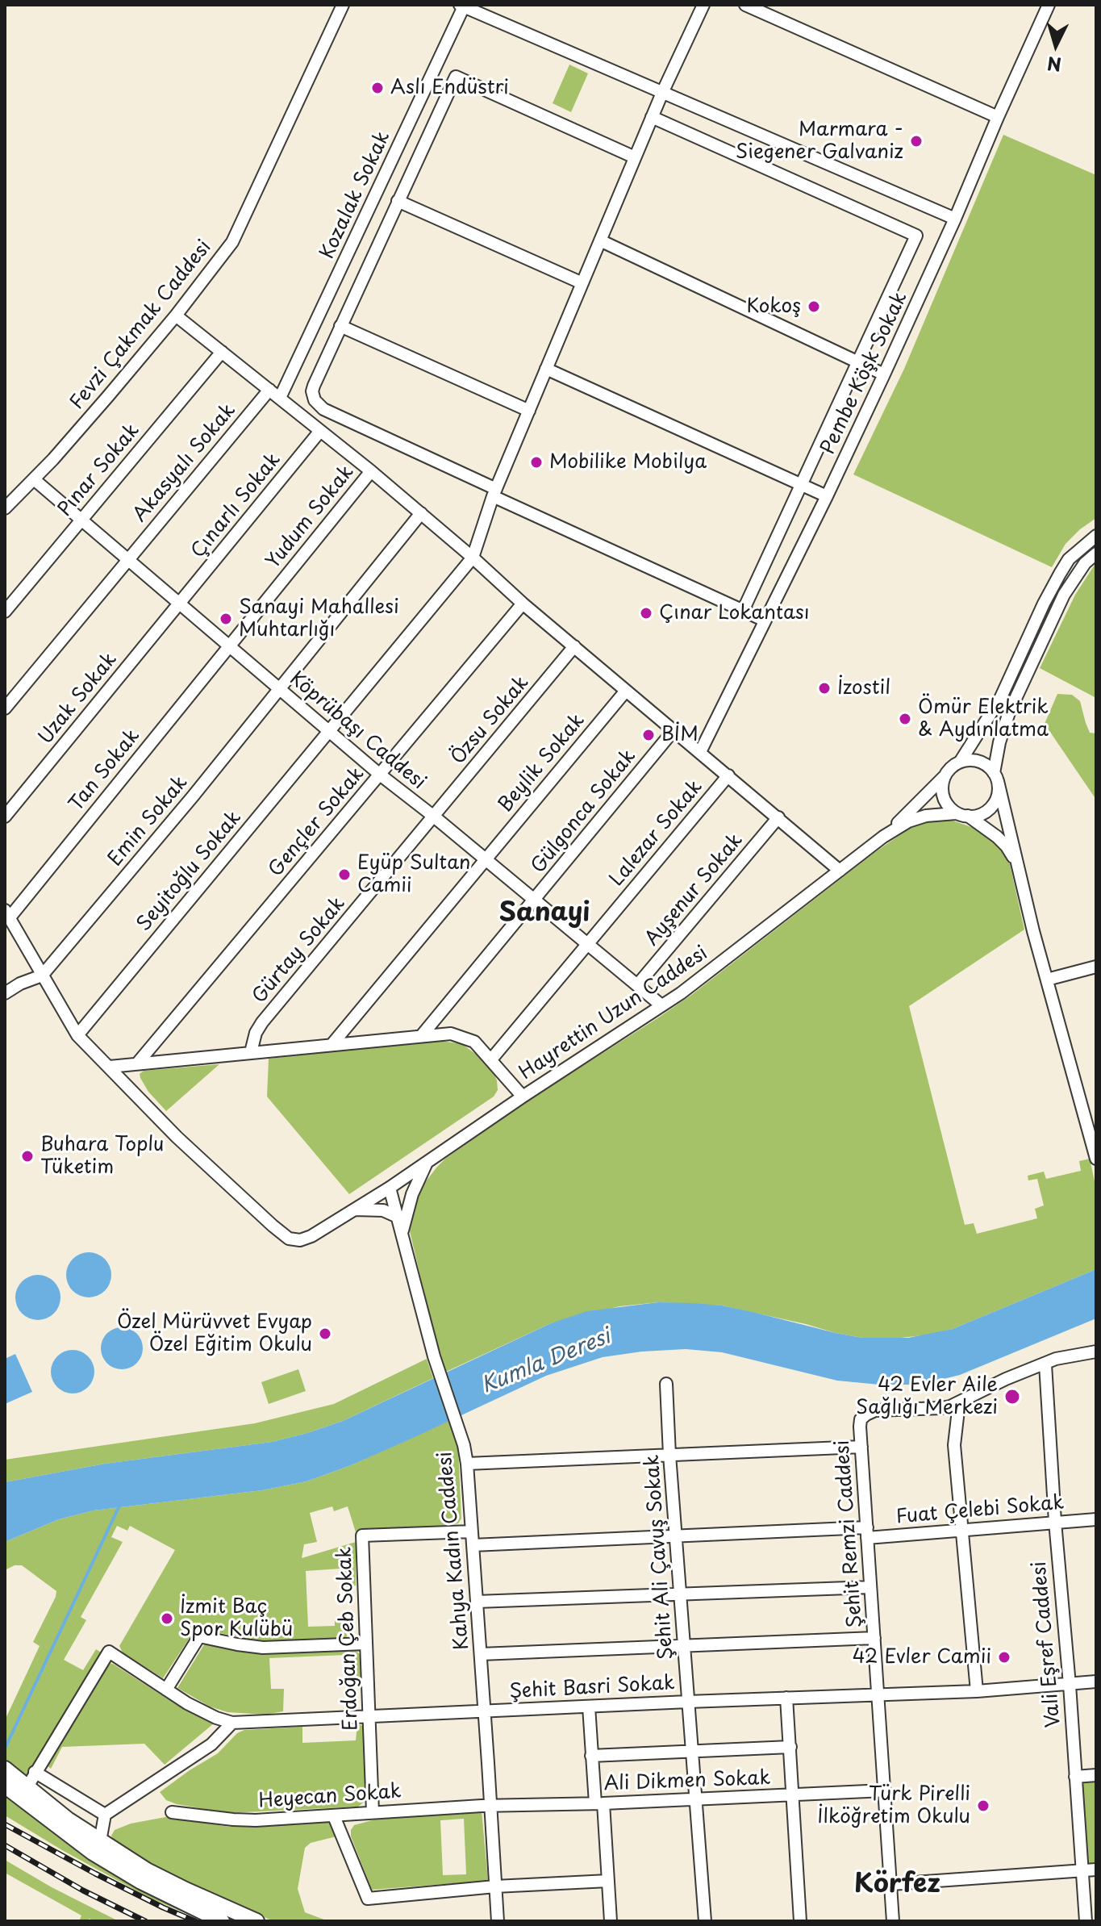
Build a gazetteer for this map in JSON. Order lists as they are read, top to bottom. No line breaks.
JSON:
{"streets":{"street":["Kozalak Sokak","Fevzi Çakmak Caddesi","Pembe Köşk Sokak","Akasyalı Sokak","Pınar Sokak","Çınarlı Sokak","Yudum Sokak","Uzak Sokak","Özsu Sokak","Köprübaşı Caddesi","Beylik Sokak","Tan Sokak","Gülgonca Sokak","Emin Sokak","Gençler Sokak","Lalezar Sokak","Seyitoğlu Sokak","Ayşenur Sokak","Gürtay Sokak","Hayrettin Uzun Caddesi","Fuat Çelebi Sokak","Şehit Remzi Caddesi","Kahya Kadın Caddesi","Şehit Ali Çavuş Sokak","Erdoğan Çeb Sokak","Vali Eşref Caddesi","Şehit Basri Sokak","Ali Dikmen Sokak","Heyecan Sokak"]},"crossings":[["Fevzi Çakmak Caddesi","Köprübaşı Caddesi"],["Akasyalı Sokak","Köprübaşı Caddesi"],["Pınar Sokak","Köprübaşı Caddesi"],["Çınarlı Sokak","Uzak Sokak"],["Çınarlı Sokak","Köprübaşı Caddesi"],["Yudum Sokak","Köprübaşı Caddesi"],["Yudum Sokak","Tan Sokak"],["Uzak Sokak","Köprübaşı Caddesi"],["Özsu Sokak","Köprübaşı Caddesi"],["Özsu Sokak","Gürtay Sokak"],["Köprübaşı Caddesi","Beylik Sokak"],["Köprübaşı Caddesi","Tan Sokak"],["Köprübaşı Caddesi","Gülgonca Sokak"],["Köprübaşı Caddesi","Emin Sokak"],["Köprübaşı Caddesi","Gençler Sokak"],["Köprübaşı Caddesi","Lalezar Sokak"],["Köprübaşı Caddesi","Seyitoğlu Sokak"],["Köprübaşı Caddesi","Ayşenur Sokak"],["Köprübaşı Caddesi","Gürtay Sokak"],["Köprübaşı Caddesi","Hayrettin Uzun Caddesi"],["Tan Sokak","Hayrettin Uzun Caddesi"],["Emin Sokak","Hayrettin Uzun Caddesi"],["Seyitoğlu Sokak","Hayrettin Uzun Caddesi"],["Hayrettin Uzun Caddesi","Kahya Kadın Caddesi"],["Fuat Çelebi Sokak","Şehit Remzi Caddesi"],["Fuat Çelebi Sokak","Kahya Kadın Caddesi"],["Fuat Çelebi Sokak","Şehit Ali Çavuş Sokak"],["Fuat Çelebi Sokak","Vali Eşref Caddesi"],["Şehit Remzi Caddesi","Şehit Basri Sokak"],["Şehit Remzi Caddesi","Ali Dikmen Sokak"],["Kahya Kadın Caddesi","Erdoğan Çeb Sokak"],["Kahya Kadın Caddesi","Şehit Basri Sokak"],["Kahya Kadın Caddesi","Ali Dikmen Sokak"],["Kahya Kadın Caddesi","Heyecan Sokak"],["Şehit Ali Çavuş Sokak","Şehit Basri Sokak"],["Şehit Ali Çavuş Sokak","Ali Dikmen Sokak"],["Erdoğan Çeb Sokak","Şehit Basri Sokak"],["Erdoğan Çeb Sokak","Heyecan Sokak"],["Vali Eşref Caddesi","Şehit Basri Sokak"],["Ali Dikmen Sokak","Heyecan Sokak"]],"districts":["Sanayi","Körfez"],"water":["Kumla Deresi"],"places":["Aslı Endüstri","Marmara - Siegener Galvaniz","Kokoş","Mobilike Mobilya","Çınar Lokantası","Sanayi Mahallesi Muhtarlığı","İzostil","Ömür Elektrik & Aydınlatma","BİM","Eyüp Sultan Camii","Buhara Toplu Tüketim","Özel Mürüvvet Evyap Özel Eğitim Okulu","42 Evler Aile Sağlığı Merkezi","İzmit Baç Spor Kulübü","42 Evler Camii","Türk Pirelli İlköğretim Okulu"],"north":"bottom"}
